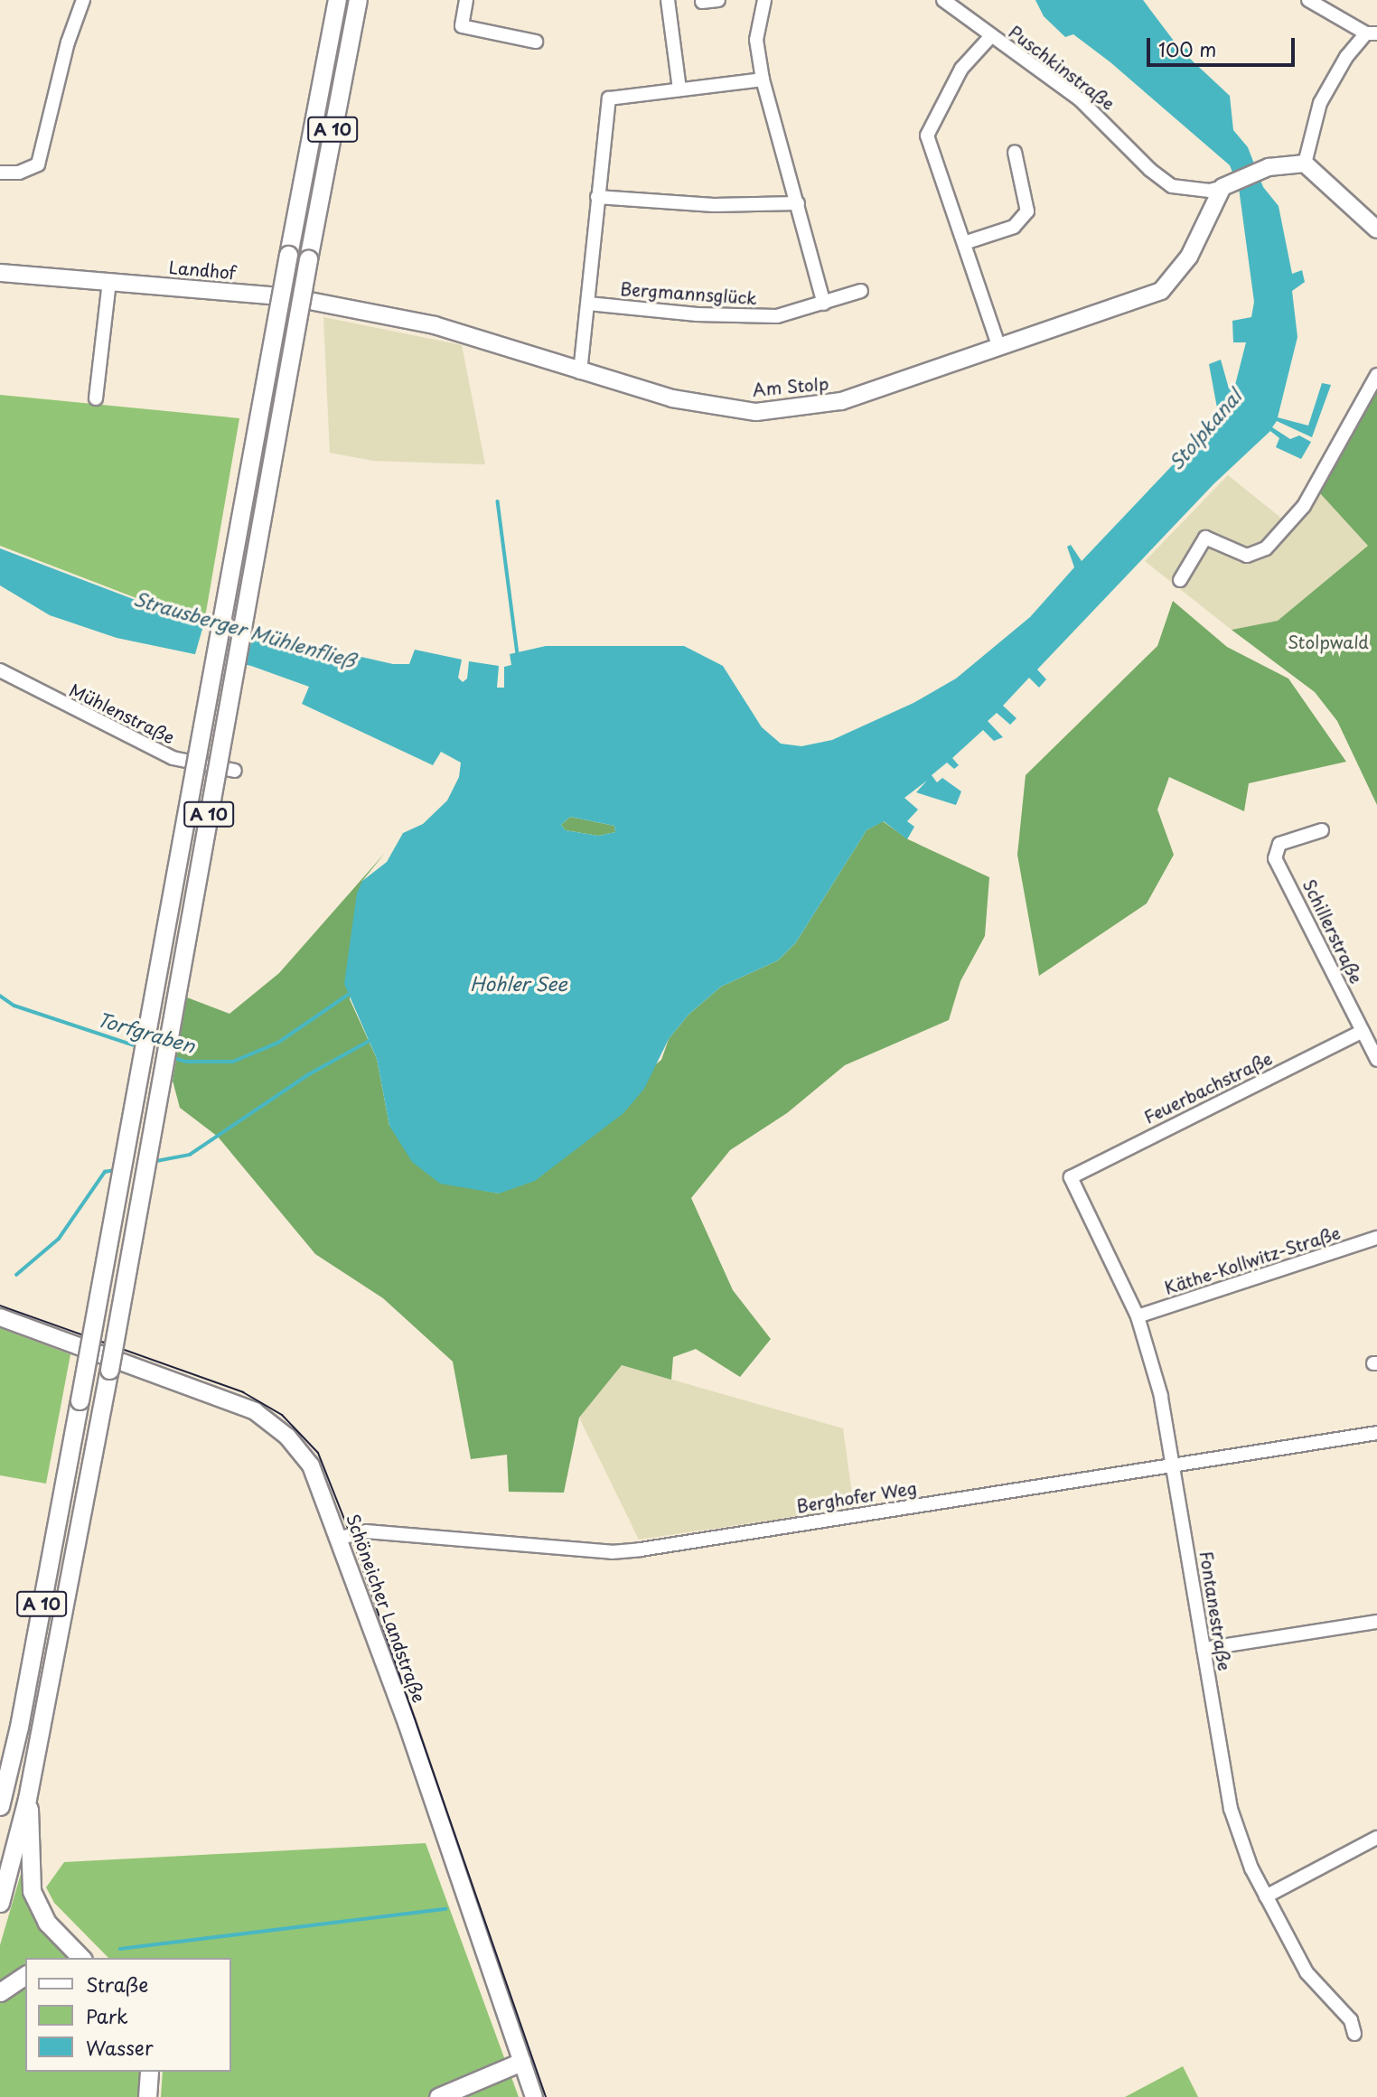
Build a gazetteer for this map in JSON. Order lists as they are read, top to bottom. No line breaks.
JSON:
{"streets":{"highway":["A 10"],"main road":["Landhof","Am Stolp","Schöneicher Landstraße"],"street":["Puschkinstraße","Bergmannsglück","Mühlenstraße","Schillerstraße","Feuerbachstraße","Käthe-Kollwitz-Straße","Berghofer Weg","Fontanestraße"]},"crossings":[["Puschkinstraße","Am Stolp"],["Landhof","Am Stolp"],["Schillerstraße","Feuerbachstraße"],["Feuerbachstraße","Fontanestraße"],["Käthe-Kollwitz-Straße","Fontanestraße"],["Berghofer Weg","Schöneicher Landstraße"],["Berghofer Weg","Fontanestraße"]],"water":["Stolpkanal","Strausberger Mühlenfließ","Hohler See","Torfgraben"],"parks":["Stolpwald"],"legend":["Straße","Park","Wasser"],"scale_bar":"100 m"}
